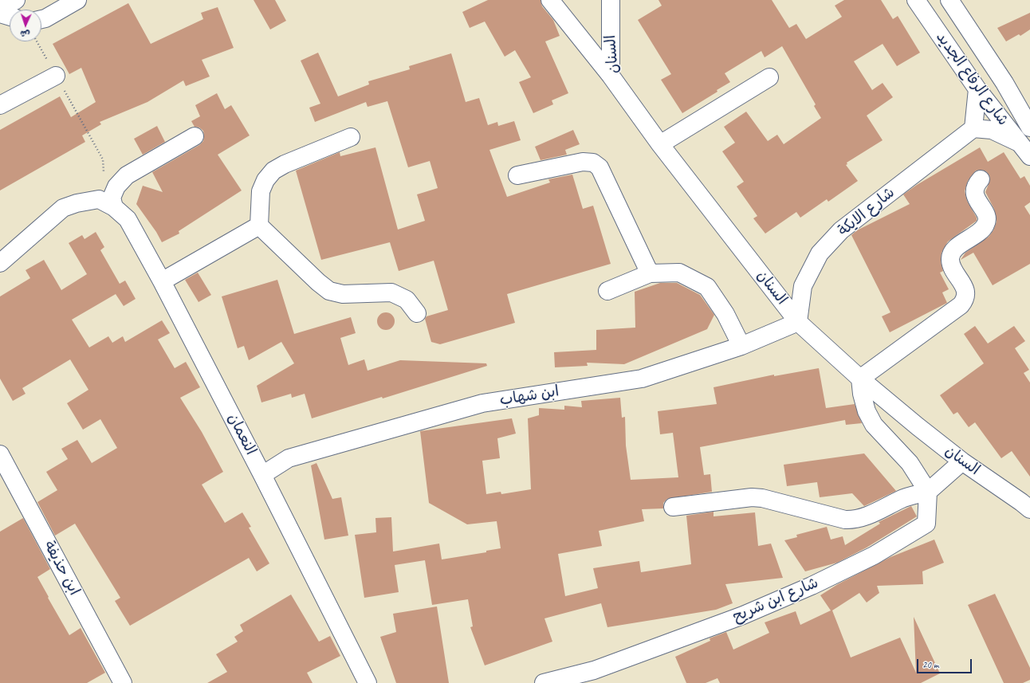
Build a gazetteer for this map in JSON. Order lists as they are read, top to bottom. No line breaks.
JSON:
{"streets":{"street":["السنان","شارع الرفاع الجديد","شارع الايكة","ابن شهاب","النعمان","ابن حذيفة","شارع ابن شريح"]},"crossings":[["السنان","شارع الايكة"],["السنان","ابن شهاب"],["شارع الايكة","ابن شهاب"],["ابن شهاب","النعمان"]],"scale_bar":"20 m","north":"bottom"}
